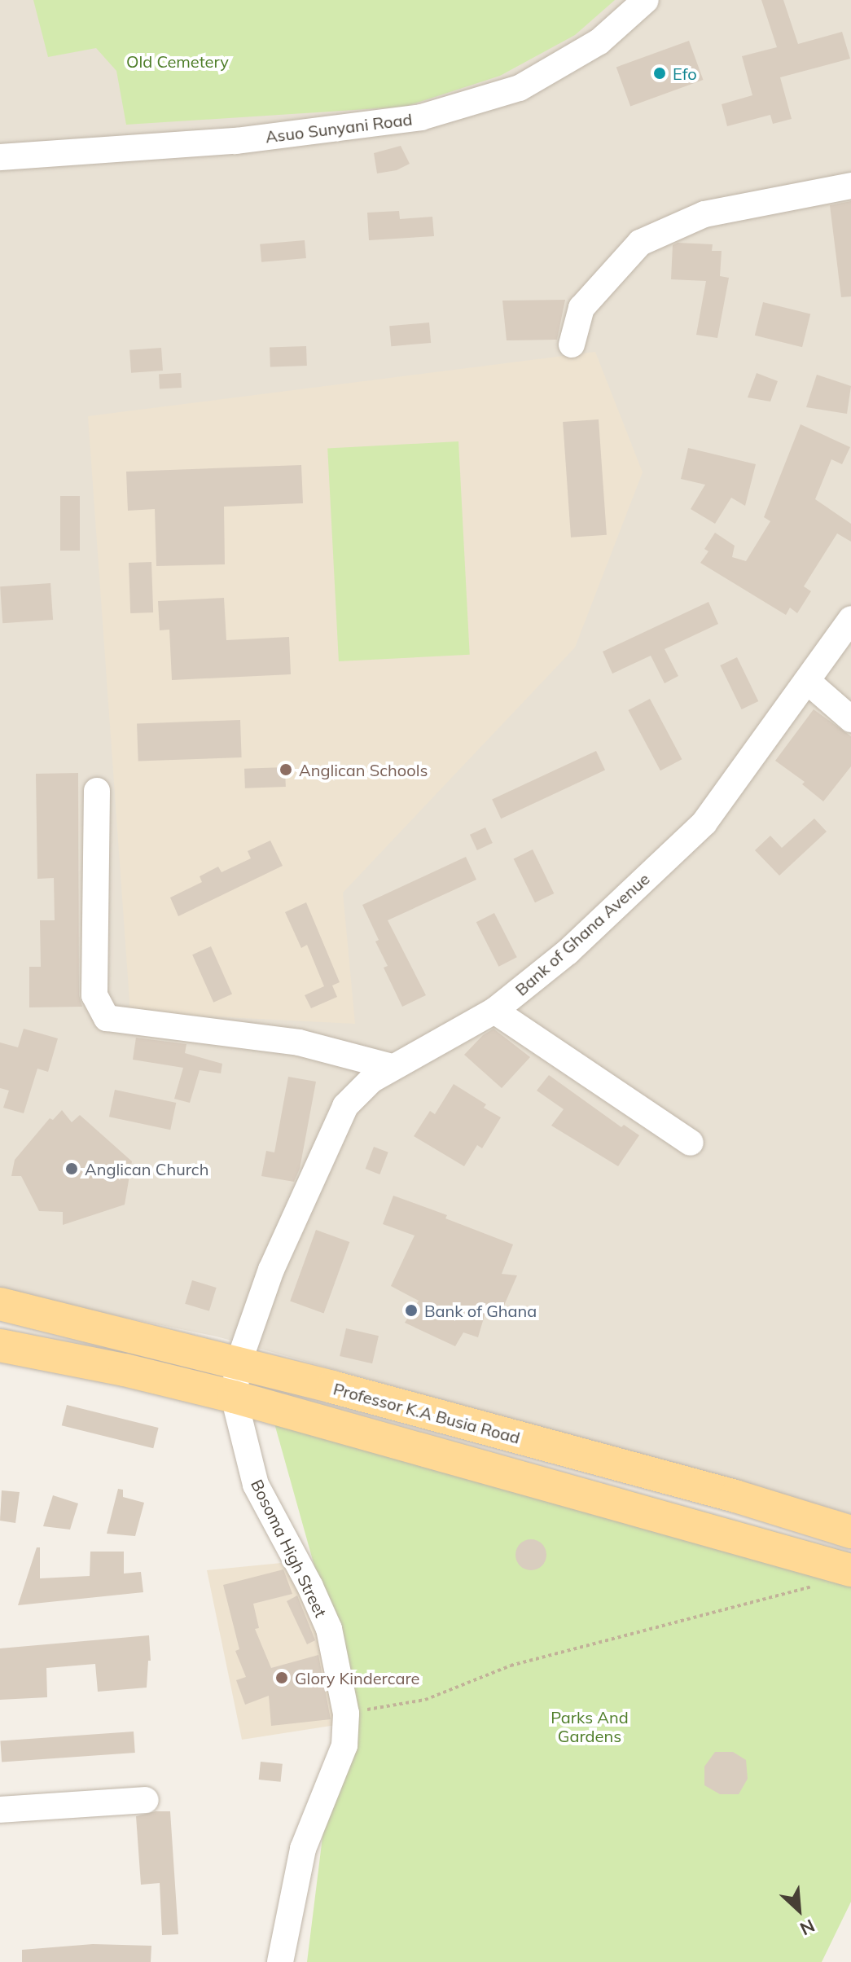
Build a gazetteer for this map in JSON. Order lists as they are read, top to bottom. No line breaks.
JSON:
{"streets":{"main road":["Professor K.A Busia Road"],"street":["Asuo Sunyani Road","Bank of Ghana Avenue","Bosoma High Street"]},"crossings":[["Bank of Ghana Avenue","Professor K.A Busia Road"],["Bank of Ghana Avenue","Bosoma High Street"]],"parks":["Old Cemetery","Parks And Gardens"],"places":["Efo","Anglican Schools","Anglican Church","Bank of Ghana","Glory Kindercare"],"north":"bottom right"}
